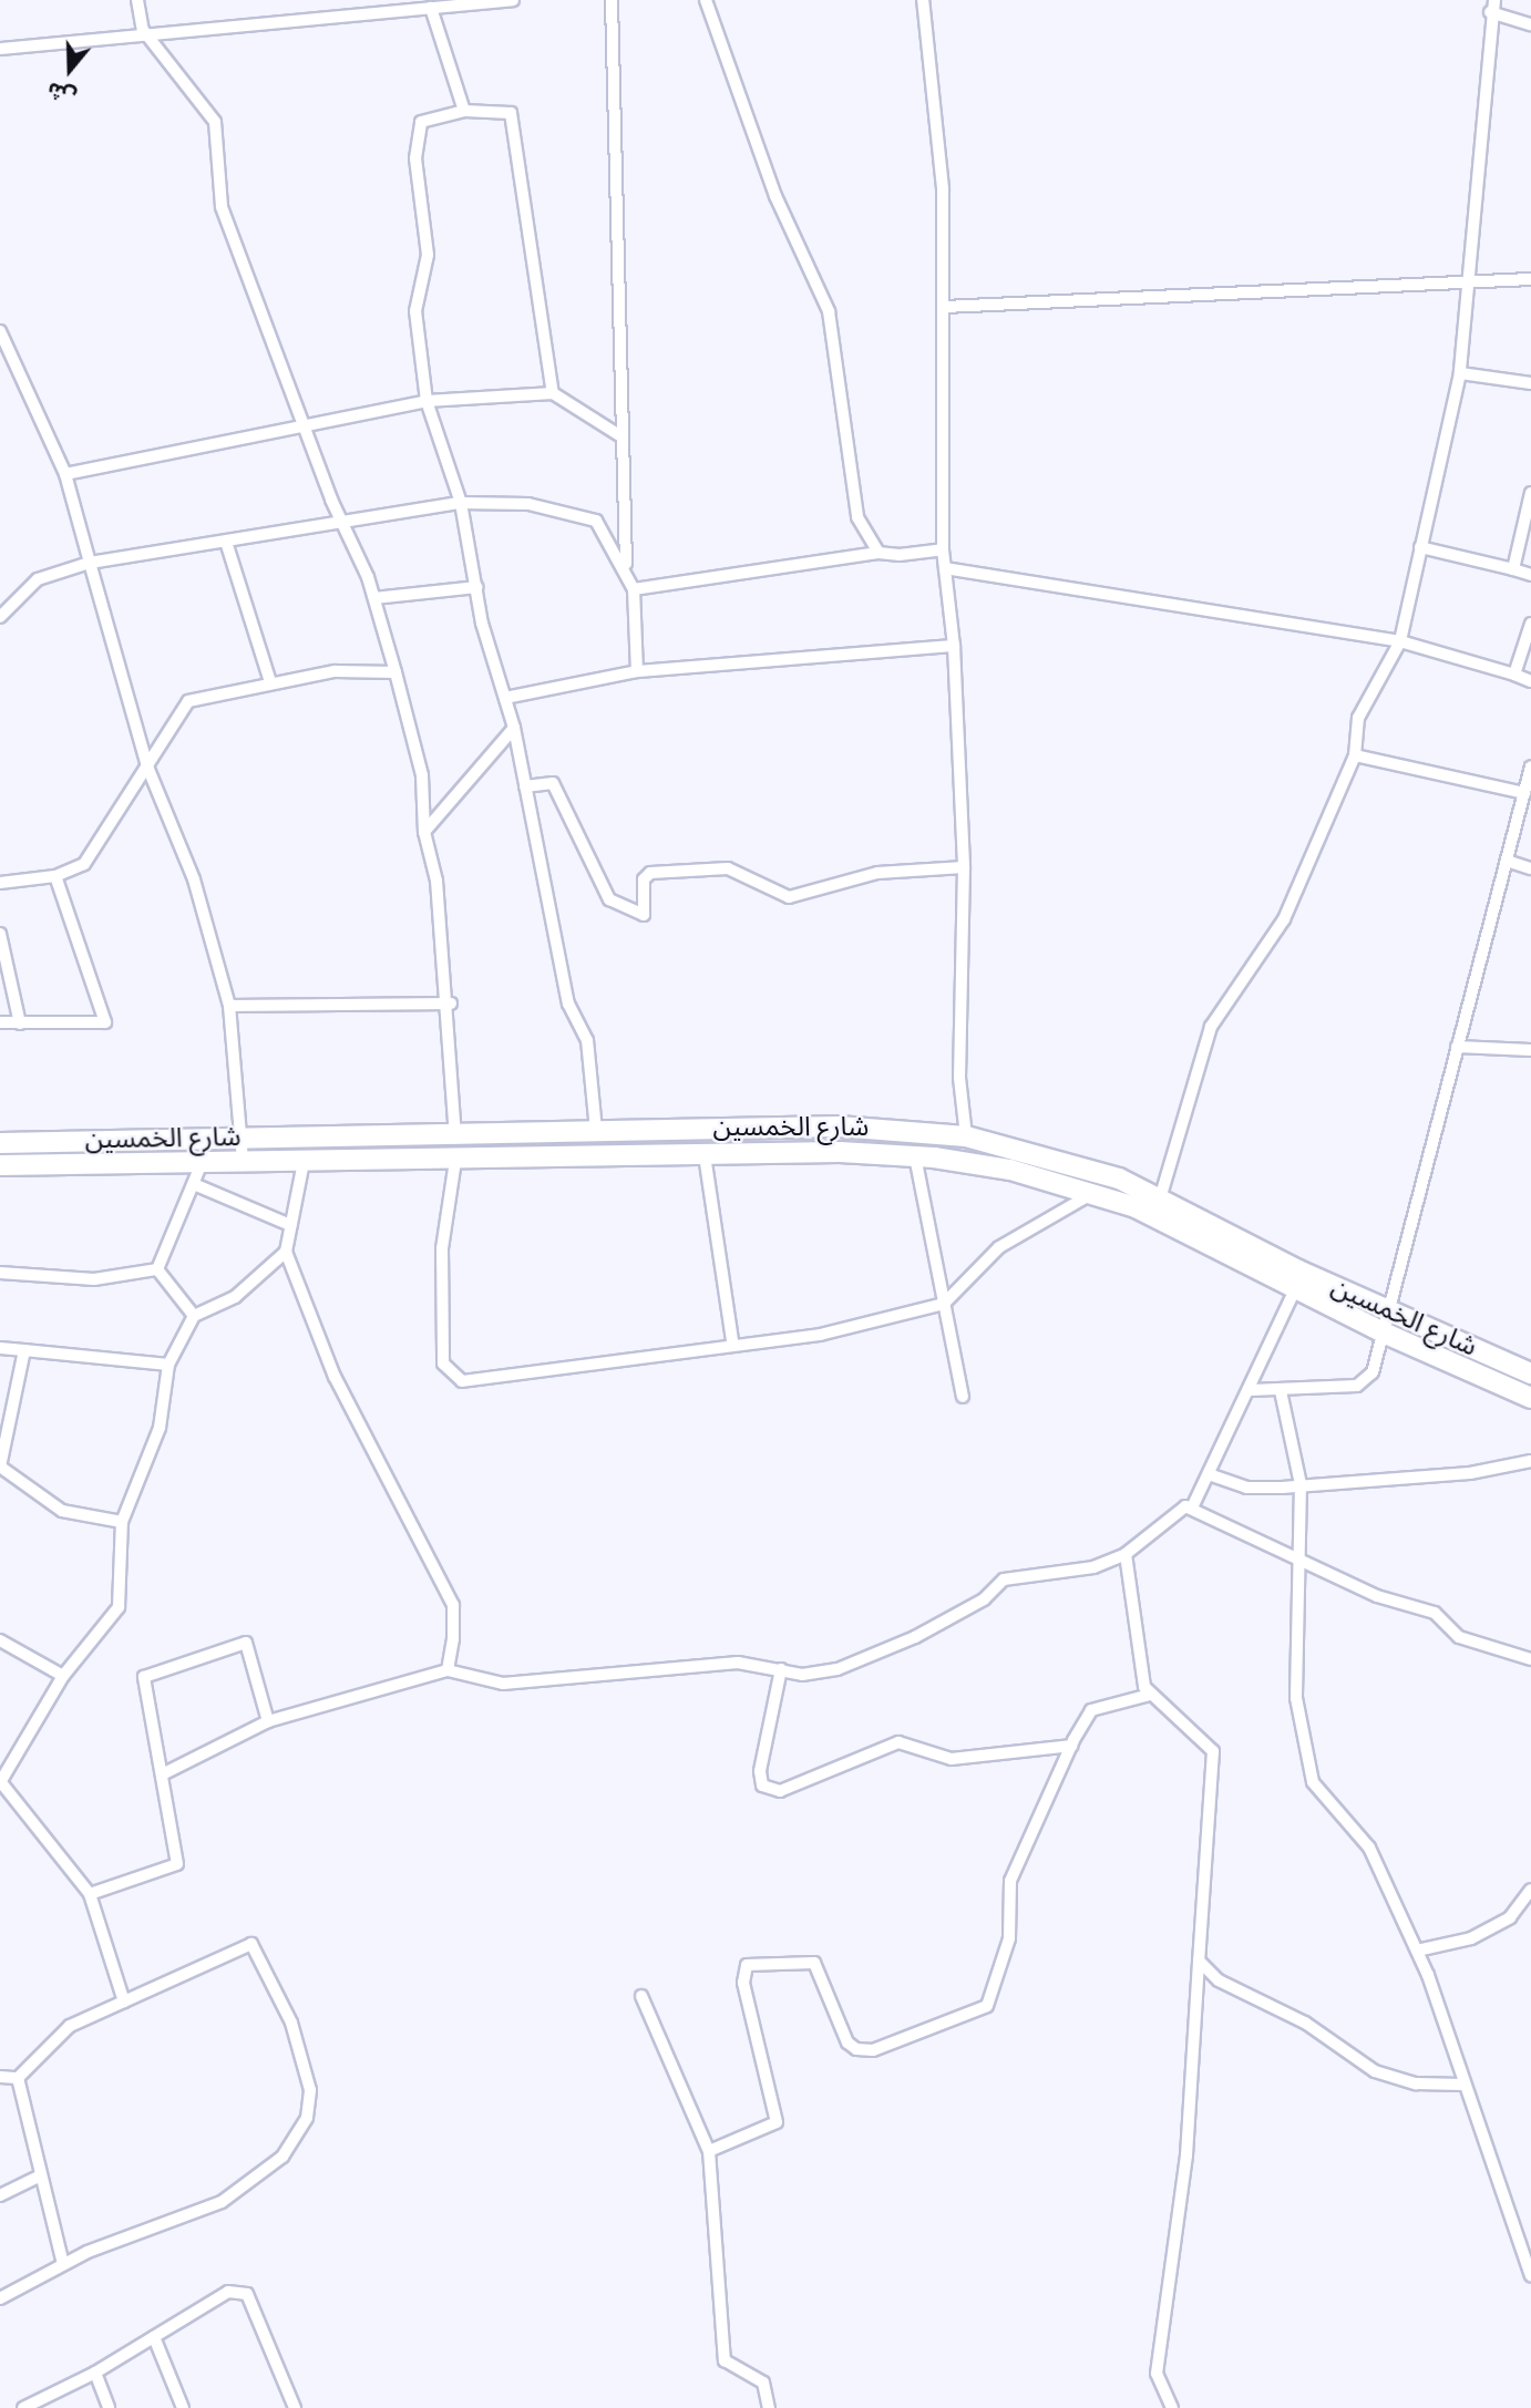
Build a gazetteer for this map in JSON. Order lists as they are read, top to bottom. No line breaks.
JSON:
{"streets":{"main road":["شارع الخمسين"]},"north":"bottom"}
